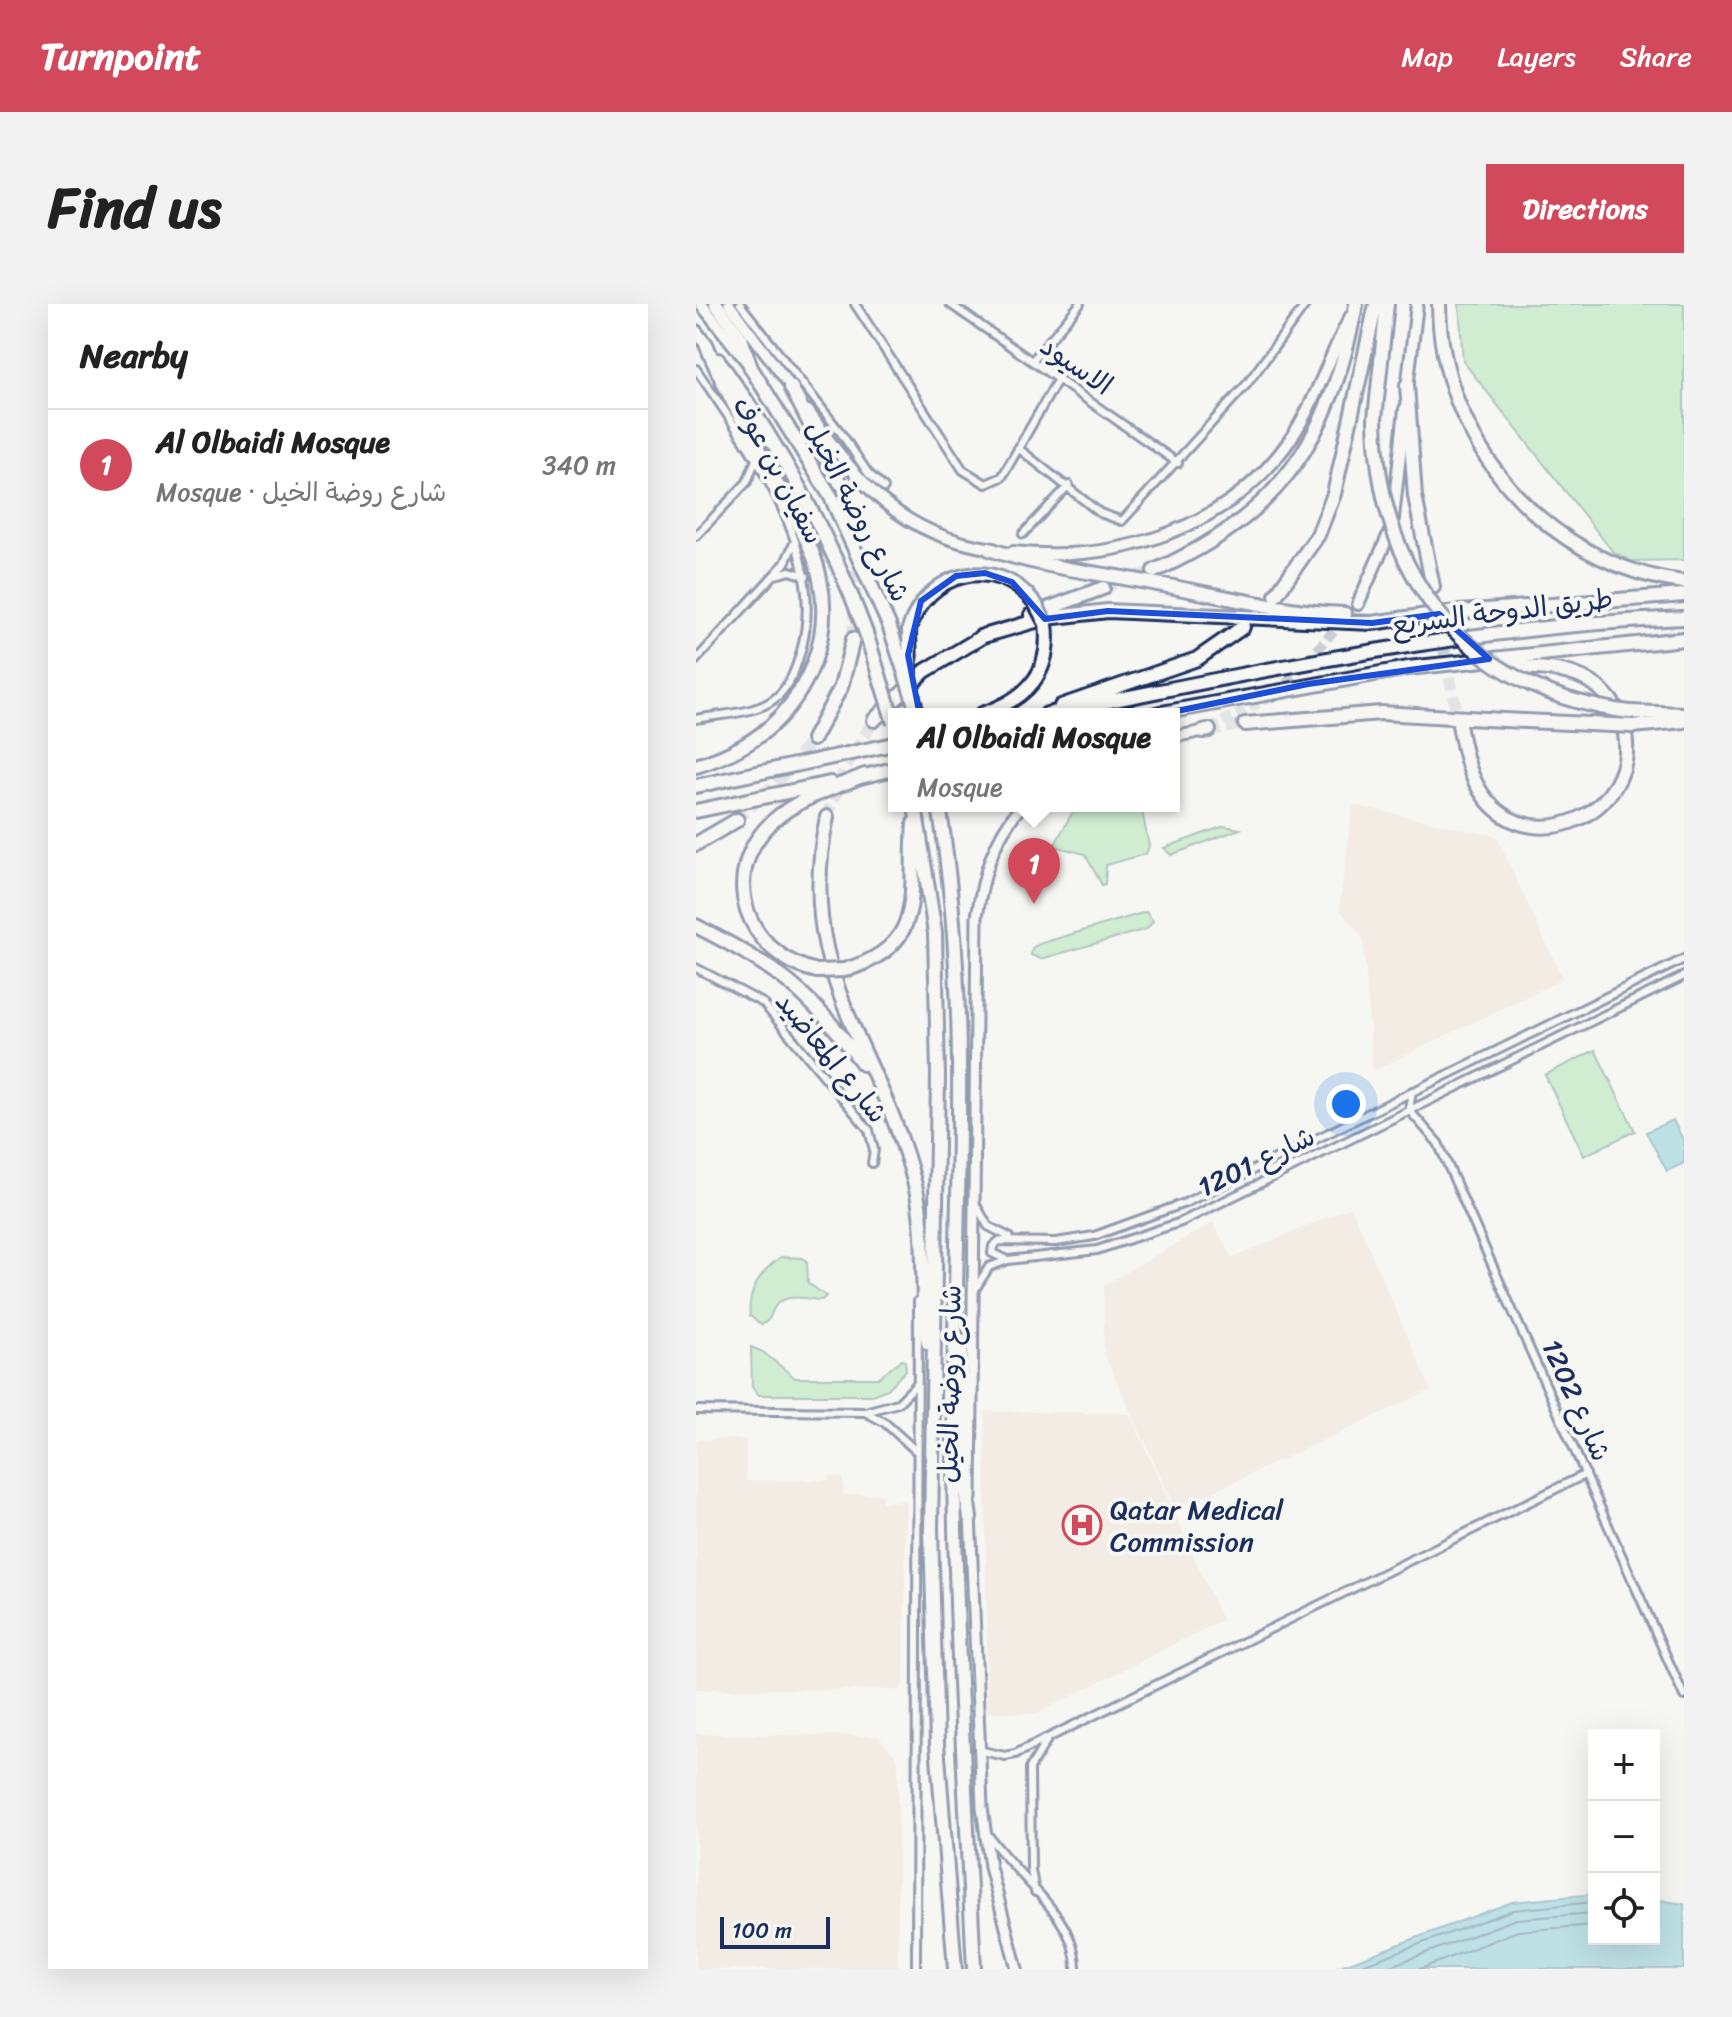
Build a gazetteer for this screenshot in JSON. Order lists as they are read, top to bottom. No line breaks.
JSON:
{"streets":{"highway":["شارع روضة الخيل","طريق الدوحة السريع"],"street":["الاسيود","سفيان بن عوف","شارع المعاضيد","شارع 1201","شارع 1202"]},"crossings":[["شارع 1201","شارع 1202"]],"places":{"hospital":["Qatar Medical Commission"]},"scale_bar":"100 m","page":{"header":"Turnpoint","nav":["Map","Layers","Share"],"title":"Find us","buttons":"Directions","heading":"Nearby","list":[{"mark":"1","name":"Al Olbaidi Mosque","note":"Mosque · شارع روضة الخيل","value":"340 m"}],"popup":["Al Olbaidi Mosque","Mosque"],"pins":"1","map_buttons":["+","−"],"scale":"100 m"}}
